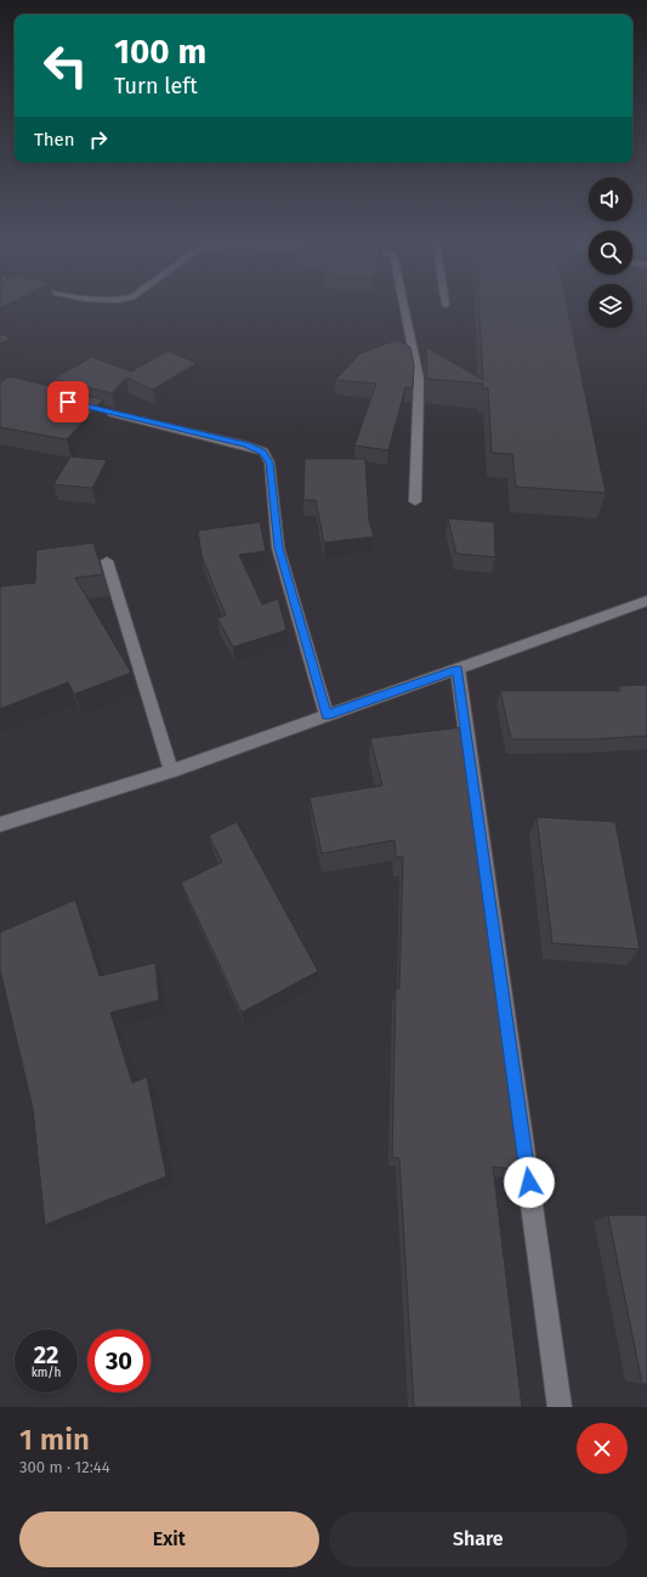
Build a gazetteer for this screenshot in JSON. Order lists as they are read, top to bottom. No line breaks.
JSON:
{"page":{"turn":["100 m","Turn left"],"then":"Then","speed":"22 km/h","limit":"30","heading":["1 min","300 m · 12:44"],"buttons":["Exit","Share"]}}
